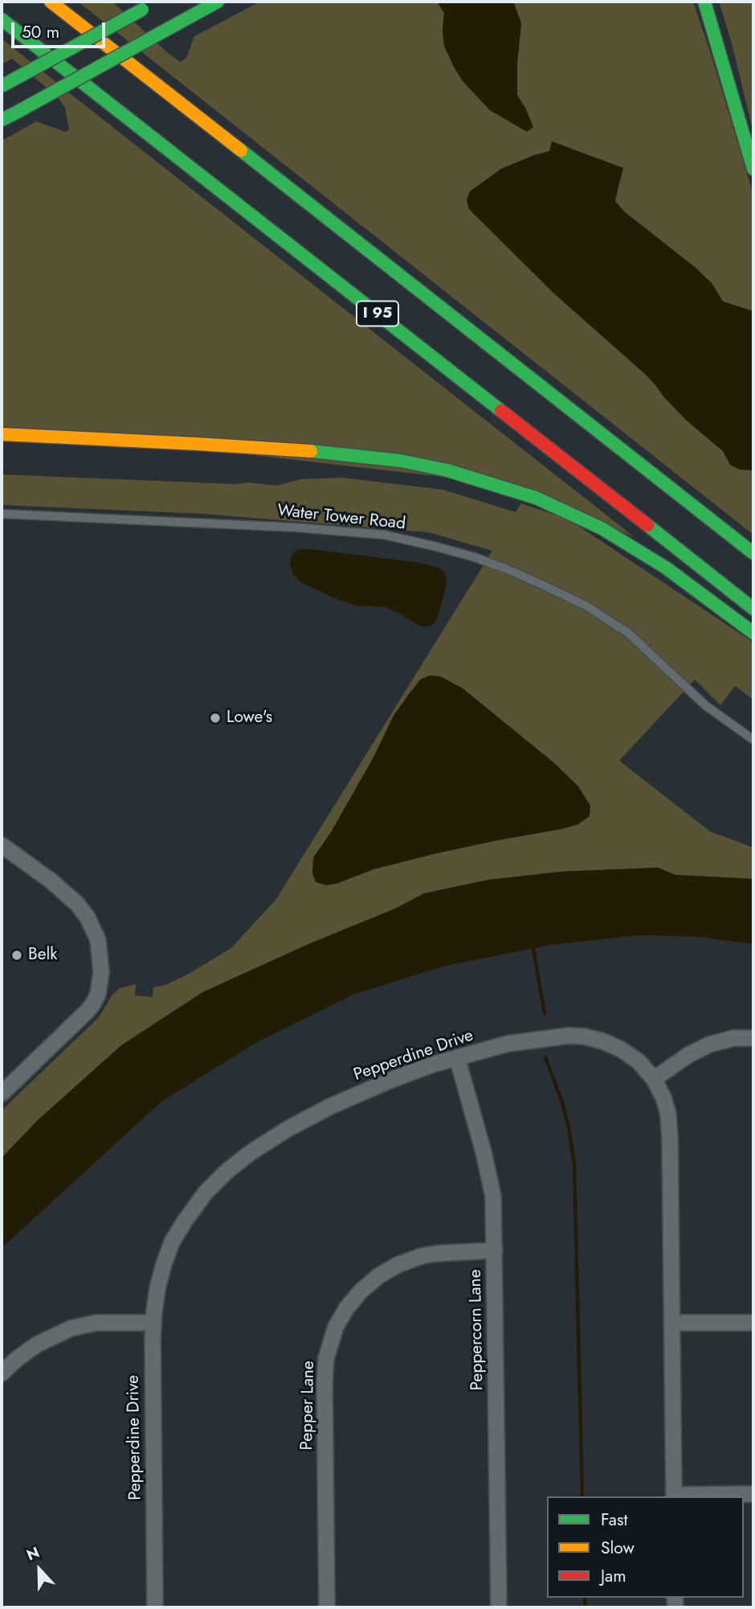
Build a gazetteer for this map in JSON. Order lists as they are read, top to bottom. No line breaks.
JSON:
{"streets":{"main road":["I 95"],"street":["Pepperdine Drive","Peppercorn Lane","Pepper Lane"],"lane":["Water Tower Road"]},"crossings":[["Pepperdine Drive","Peppercorn Lane"],["Peppercorn Lane","Pepper Lane"]],"places":["Lowe's","Belk"],"legend":["Fast","Slow","Jam"],"scale_bar":"50 m","north":"top"}
